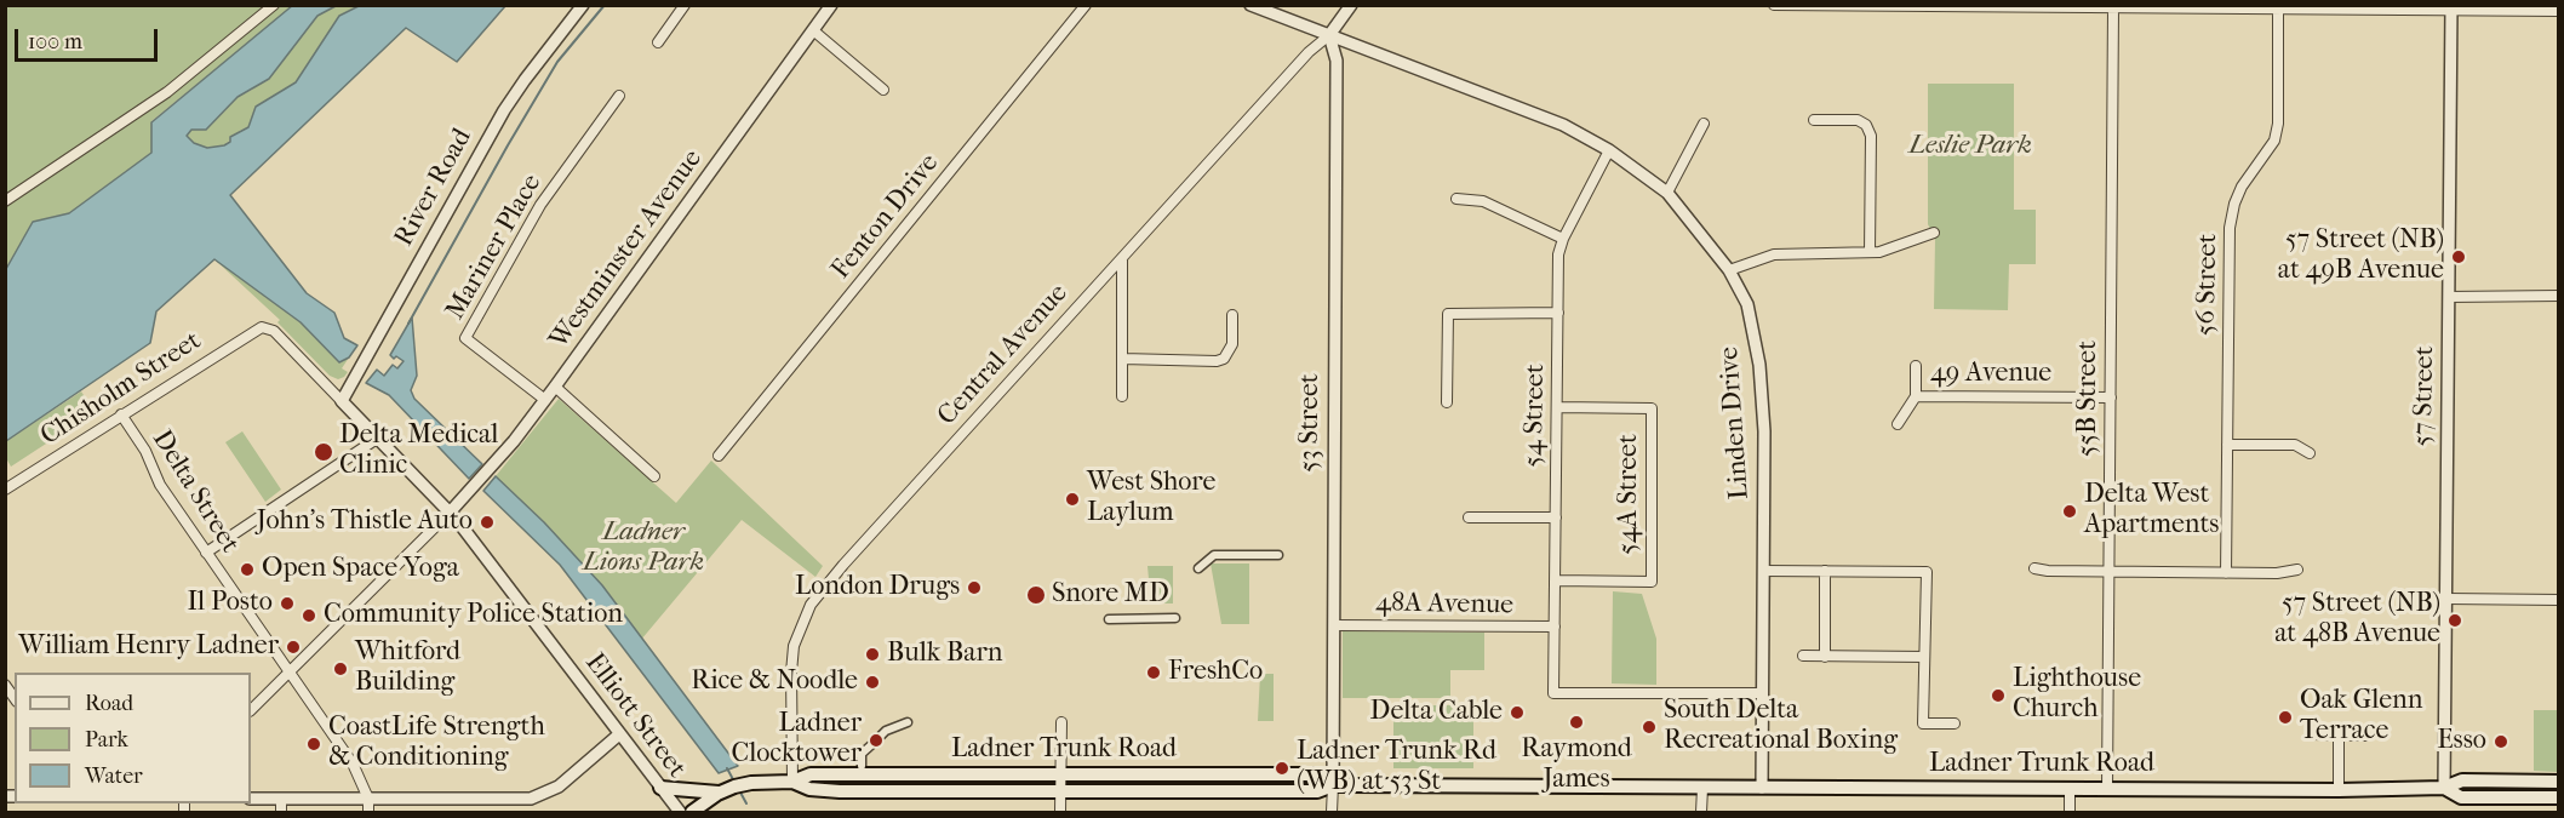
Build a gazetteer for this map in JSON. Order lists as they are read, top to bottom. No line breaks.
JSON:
{"streets":{"main road":["Ladner Trunk Road"],"street":["River Road","Fenton Drive","Mariner Place","Westminster Avenue","56 Street","Central Avenue","49 Avenue","Chisholm Street","57 Street","55B Street","54 Street","53 Street","Linden Drive","Delta Street","54A Street","48A Avenue","Elliott Street"]},"crossings":[["River Road","Elliott Street"],["Mariner Place","Westminster Avenue"],["Westminster Avenue","Elliott Street"],["Central Avenue","53 Street"],["Central Avenue","Linden Drive"],["Central Avenue","Ladner Trunk Road"],["49 Avenue","55B Street"],["Chisholm Street","Delta Street"],["Chisholm Street","Elliott Street"],["57 Street","Ladner Trunk Road"],["55B Street","Ladner Trunk Road"],["54 Street","Linden Drive"],["54 Street","54A Street"],["54 Street","48A Avenue"],["53 Street","Linden Drive"],["53 Street","48A Avenue"],["53 Street","Ladner Trunk Road"],["Linden Drive","Ladner Trunk Road"]],"parks":["Leslie Park","Ladner Lions Park"],"places":["57 Street (NB) at 49B Avenue","Delta Medical Clinic","West Shore Laylum","Delta West Apartments","John's Thistle Auto","Open Space Yoga","London Drugs","Snore MD","Il Posto","Community Police Station","57 Street (NB) at 48B Avenue","William Henry Ladner","Bulk Barn","Whitford Building","FreshCo","Rice & Noodle","Lighthouse Church","Delta Cable","Oak Glenn Terrace","Raymond James","South Delta Recreational Boxing","Ladner Clocktower","Esso","CoastLife Strength & Conditioning","Ladner Trunk Rd (WB) at 53 St"],"legend":["Road","Park","Water"],"scale_bar":"100 m"}
